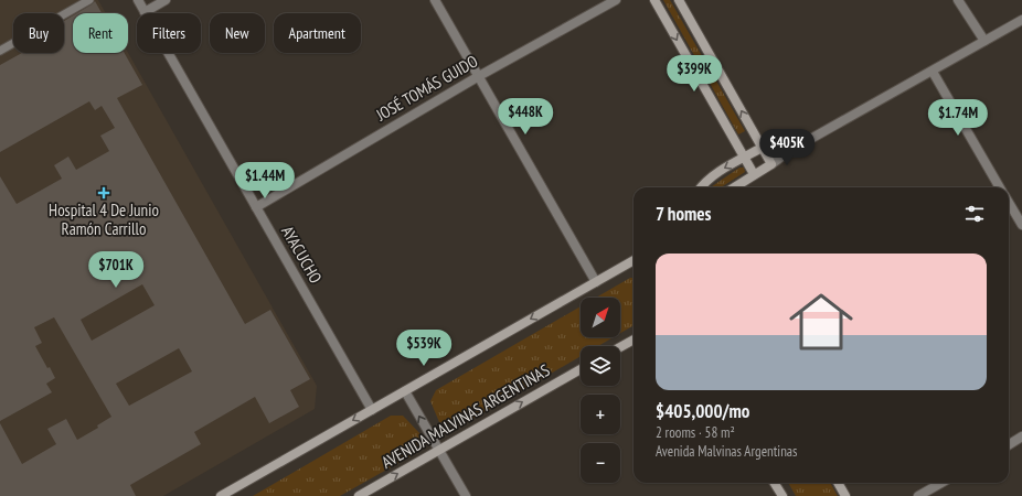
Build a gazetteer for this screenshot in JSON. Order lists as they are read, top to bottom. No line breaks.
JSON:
{"streets":{"main road":["AVENIDA MALVINAS ARGENTINAS"],"street":["JOSÉ TOMÁS GUIDO","AYACUCHO"]},"crossings":[["JOSÉ TOMÁS GUIDO","AYACUCHO"]],"places":{"health":["Hospital 4 De Junio Ramón Carrillo"]},"north":"top right","page":{"chip":["Buy","Rent","Filters","New","Apartment"],"price":["$399K","$448K","$1.74M","$405K","$1.44M","$701K","$539K"],"heading":"7 homes","list":[{"name":"$405,000/mo","note":"2 rooms · 58 m² · Avenida Malvinas Argentinas"}],"map_buttons":["+","−"]}}
